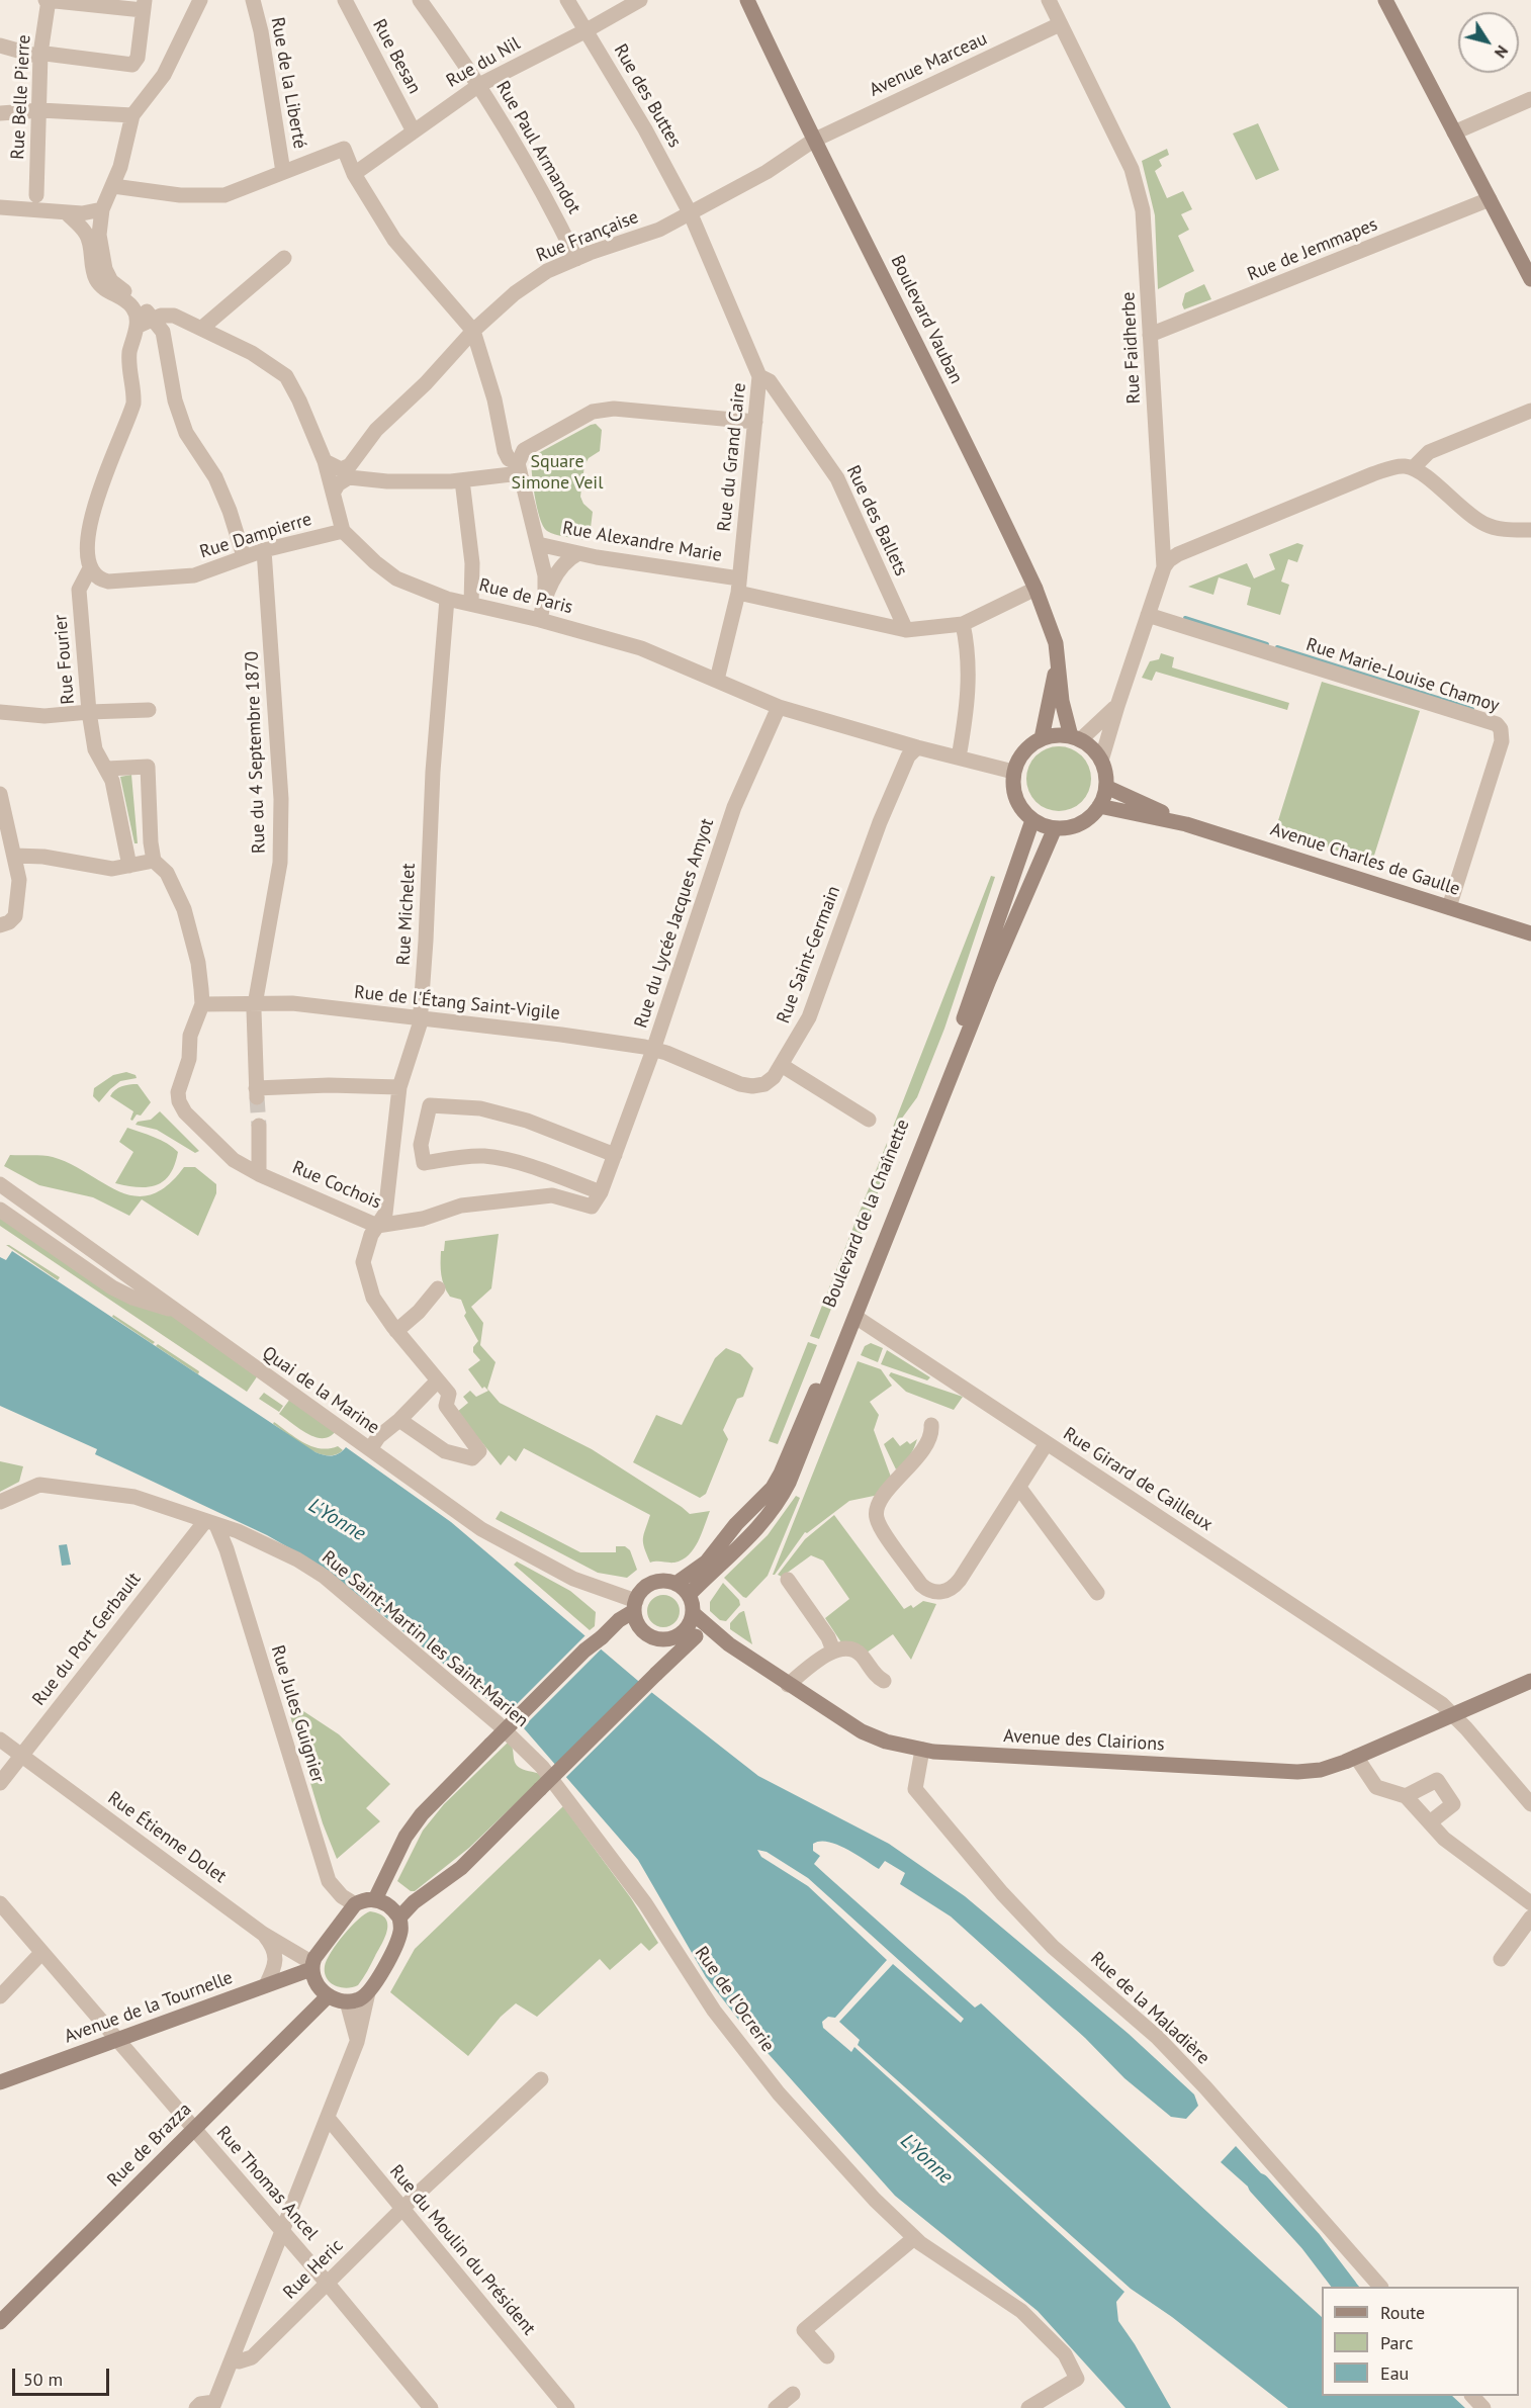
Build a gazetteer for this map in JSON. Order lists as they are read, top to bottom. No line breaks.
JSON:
{"streets":{"main road":["Boulevard Vauban","Avenue Charles de Gaulle","Boulevard de la Chaînette","Avenue des Clairions","Avenue de la Tournelle","Rue de Brazza"],"street":["Rue Besan","Rue du Nil","Avenue Marceau","Rue de la Liberté","Rue des Buttes","Rue Belle Pierre","Rue Paul Armandot","Rue Française","Rue de Jemmapes","Rue Faidherbe","Rue du Grand Caire","Rue des Ballets","Rue Dampierre","Rue Alexandre Marie","Rue de Paris","Rue Fourier","Rue Marie-Louise Chamoy","Rue du 4 Septembre 1870","Rue Michelet","Rue du Lycée Jacques Amyot","Rue Saint-Germain","Rue de l'Étang Saint-Vigile","Rue Cochois","Quai de la Marine","Rue Girard de Cailleux","Rue du Port Gerbault","Rue Saint-Martin les Saint-Marien","Rue Jules Guignier","Rue Étienne Dolet","Rue de l'Ocrerie","Rue de la Maladière","Rue Thomas Ancel","Rue du Moulin du Président","Rue Heric"]},"crossings":[["Rue Besan","Rue du Nil"],["Rue du Nil","Rue des Buttes"],["Rue du Nil","Rue Paul Armandot"],["Avenue Marceau","Rue Française"],["Avenue Marceau","Boulevard Vauban"],["Avenue Marceau","Rue Faidherbe"],["Rue des Buttes","Rue Française"],["Rue des Buttes","Rue du Grand Caire"],["Rue Paul Armandot","Rue Française"],["Rue Française","Boulevard Vauban"],["Rue Française","Rue du Grand Caire"],["Rue de Jemmapes","Rue Faidherbe"],["Boulevard Vauban","Rue Faidherbe"],["Boulevard Vauban","Rue Alexandre Marie"],["Boulevard Vauban","Rue de Paris"],["Boulevard Vauban","Avenue Charles de Gaulle"],["Boulevard Vauban","Boulevard de la Chaînette"],["Rue Faidherbe","Rue de Paris"],["Rue Faidherbe","Rue Marie-Louise Chamoy"],["Rue Faidherbe","Avenue Charles de Gaulle"],["Rue Faidherbe","Boulevard de la Chaînette"],["Rue du Grand Caire","Rue des Ballets"],["Rue du Grand Caire","Rue Alexandre Marie"],["Rue du Grand Caire","Rue de Paris"],["Rue des Ballets","Rue Alexandre Marie"],["Rue Dampierre","Rue de Paris"],["Rue Dampierre","Rue Fourier"],["Rue Dampierre","Rue du 4 Septembre 1870"],["Rue de Paris","Avenue Charles de Gaulle"],["Rue de Paris","Rue Michelet"],["Rue de Paris","Rue du Lycée Jacques Amyot"],["Rue de Paris","Rue Saint-Germain"],["Rue de Paris","Boulevard de la Chaînette"],["Rue Marie-Louise Chamoy","Avenue Charles de Gaulle"],["Rue du 4 Septembre 1870","Rue Michelet"],["Rue du 4 Septembre 1870","Rue de l'Étang Saint-Vigile"],["Avenue Charles de Gaulle","Boulevard de la Chaînette"],["Rue Michelet","Rue de l'Étang Saint-Vigile"],["Rue Michelet","Rue Cochois"],["Rue du Lycée Jacques Amyot","Rue Saint-Germain"],["Rue du Lycée Jacques Amyot","Rue de l'Étang Saint-Vigile"],["Rue du Lycée Jacques Amyot","Rue Cochois"],["Rue Saint-Germain","Rue de l'Étang Saint-Vigile"],["Rue de l'Étang Saint-Vigile","Rue Cochois"],["Boulevard de la Chaînette","Quai de la Marine"],["Boulevard de la Chaînette","Avenue des Clairions"],["Quai de la Marine","Avenue des Clairions"],["Rue Girard de Cailleux","Avenue des Clairions"],["Rue du Port Gerbault","Rue Saint-Martin les Saint-Marien"],["Rue du Port Gerbault","Rue Jules Guignier"],["Rue du Port Gerbault","Rue Étienne Dolet"],["Rue Saint-Martin les Saint-Marien","Rue Jules Guignier"],["Rue Saint-Martin les Saint-Marien","Rue de l'Ocrerie"],["Rue Jules Guignier","Rue Étienne Dolet"],["Rue Jules Guignier","Avenue de la Tournelle"],["Rue Jules Guignier","Rue de Brazza"],["Avenue des Clairions","Rue de la Maladière"],["Rue Étienne Dolet","Avenue de la Tournelle"],["Rue Étienne Dolet","Rue de Brazza"],["Avenue de la Tournelle","Rue de Brazza"],["Avenue de la Tournelle","Rue Thomas Ancel"],["Rue de Brazza","Rue Thomas Ancel"],["Rue Thomas Ancel","Rue Heric"],["Rue du Moulin du Président","Rue Heric"]],"water":["L'Yonne"],"parks":["Square Simone Veil"],"legend":["Route","Parc","Eau"],"scale_bar":"50 m","north":"bottom right"}
